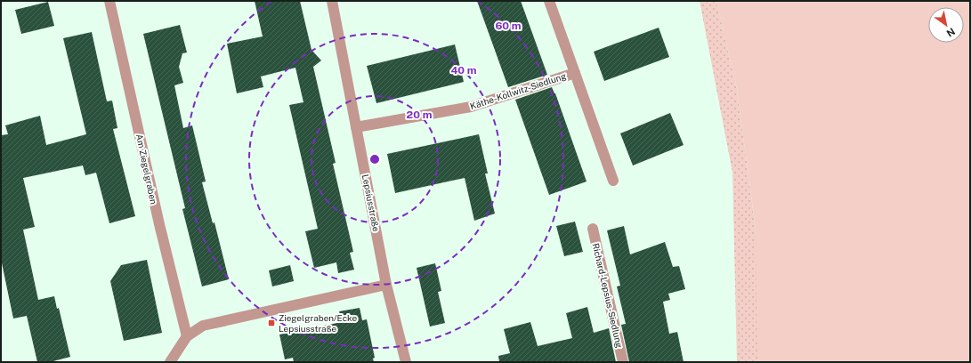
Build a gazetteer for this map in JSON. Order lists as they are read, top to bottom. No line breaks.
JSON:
{"streets":{"street":["Käthe-Kollwitz-Siedlung","Am Ziegelgraben","Lepsiusstraße","Richard-Lepsius-Siedlung"]},"crossings":[["Käthe-Kollwitz-Siedlung","Lepsiusstraße"]],"places":{"transit":["Ziegelgraben/Ecke Lepsiusstraße"]},"north":"bottom right","rings":["60 m","40 m","20 m"]}
